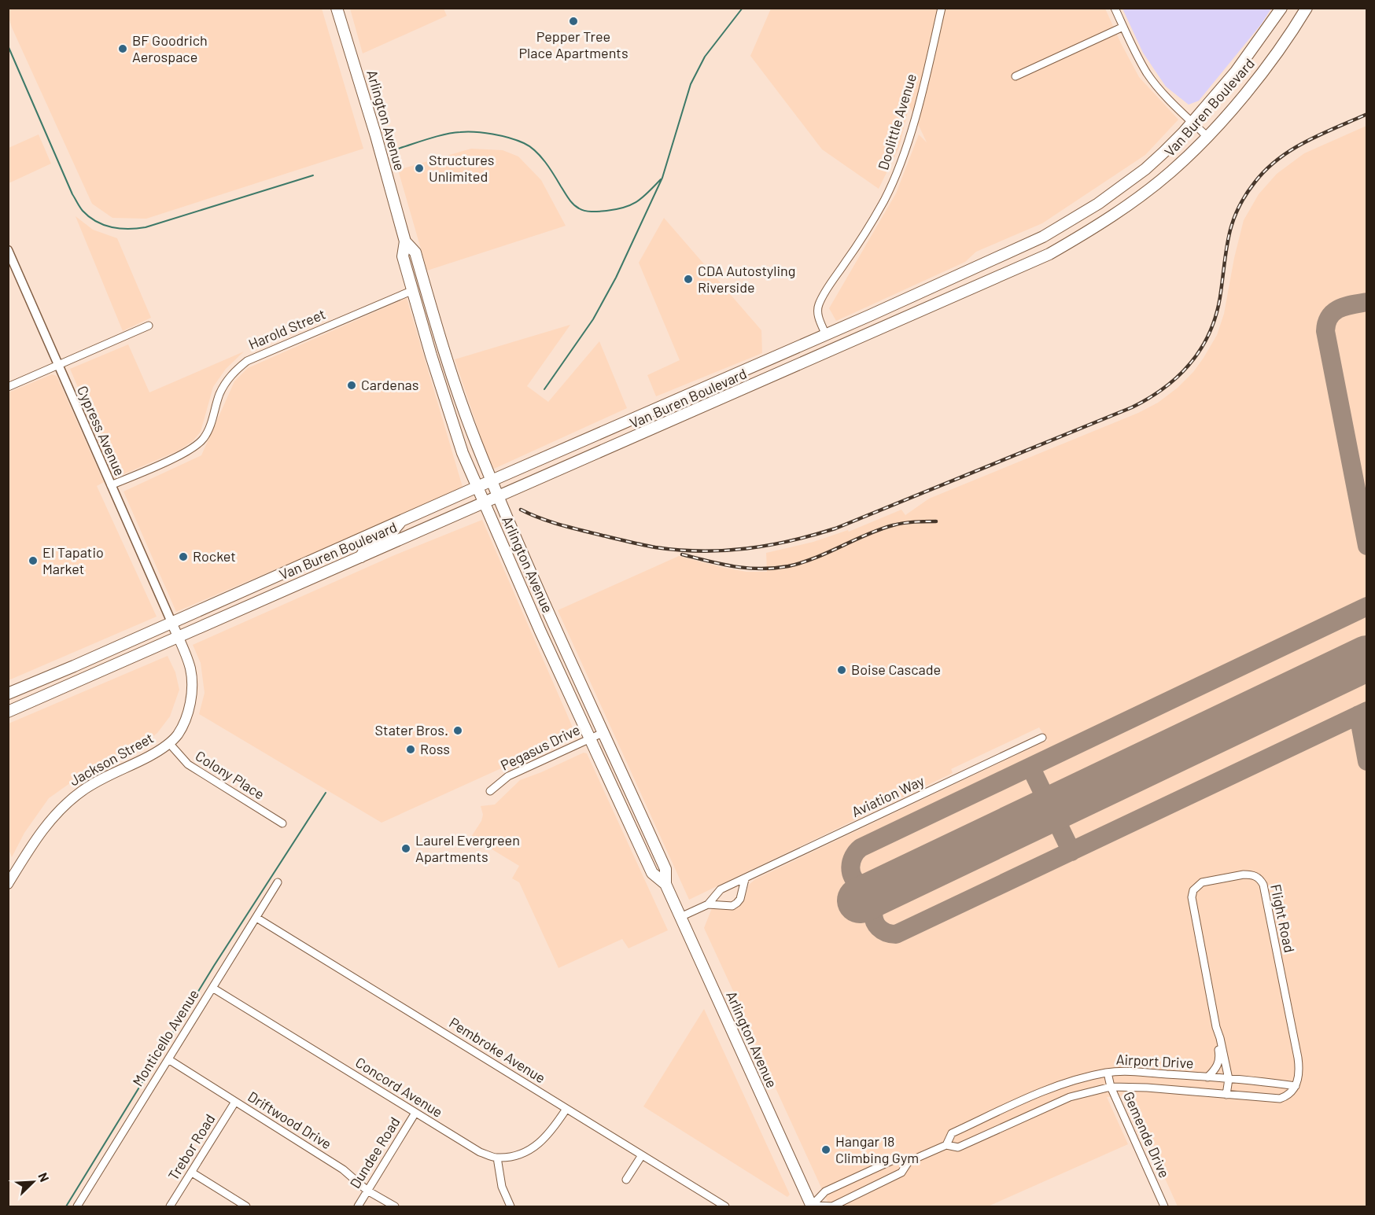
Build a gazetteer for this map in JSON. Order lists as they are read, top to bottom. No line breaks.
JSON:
{"streets":{"main road":["Van Buren Boulevard","Arlington Avenue","Jackson Street"],"street":["Doolittle Avenue","Harold Street","Cypress Avenue","Pegasus Drive","Colony Place","Aviation Way","Flight Road","Monticello Avenue","Pembroke Avenue","Airport Drive","Concord Avenue","Driftwood Drive","Gemende Drive","Trebor Road","Dundee Road"]},"crossings":[["Van Buren Boulevard","Arlington Avenue"],["Van Buren Boulevard","Doolittle Avenue"],["Van Buren Boulevard","Cypress Avenue"],["Van Buren Boulevard","Jackson Street"],["Arlington Avenue","Harold Street"],["Arlington Avenue","Pegasus Drive"],["Arlington Avenue","Aviation Way"],["Arlington Avenue","Airport Drive"],["Harold Street","Cypress Avenue"],["Cypress Avenue","Jackson Street"],["Jackson Street","Colony Place"],["Flight Road","Airport Drive"],["Monticello Avenue","Pembroke Avenue"],["Monticello Avenue","Concord Avenue"],["Monticello Avenue","Driftwood Drive"],["Airport Drive","Gemende Drive"],["Concord Avenue","Dundee Road"],["Driftwood Drive","Trebor Road"],["Driftwood Drive","Dundee Road"]],"places":["Pepper Tree Place Apartments","BF Goodrich Aerospace","Structures Unlimited","CDA Autostyling Riverside","Cardenas","Rocket","El Tapatio Market","Boise Cascade","Stater Bros.","Ross","Laurel Evergreen Apartments","Hangar 18 Climbing Gym"],"north":"top right"}
